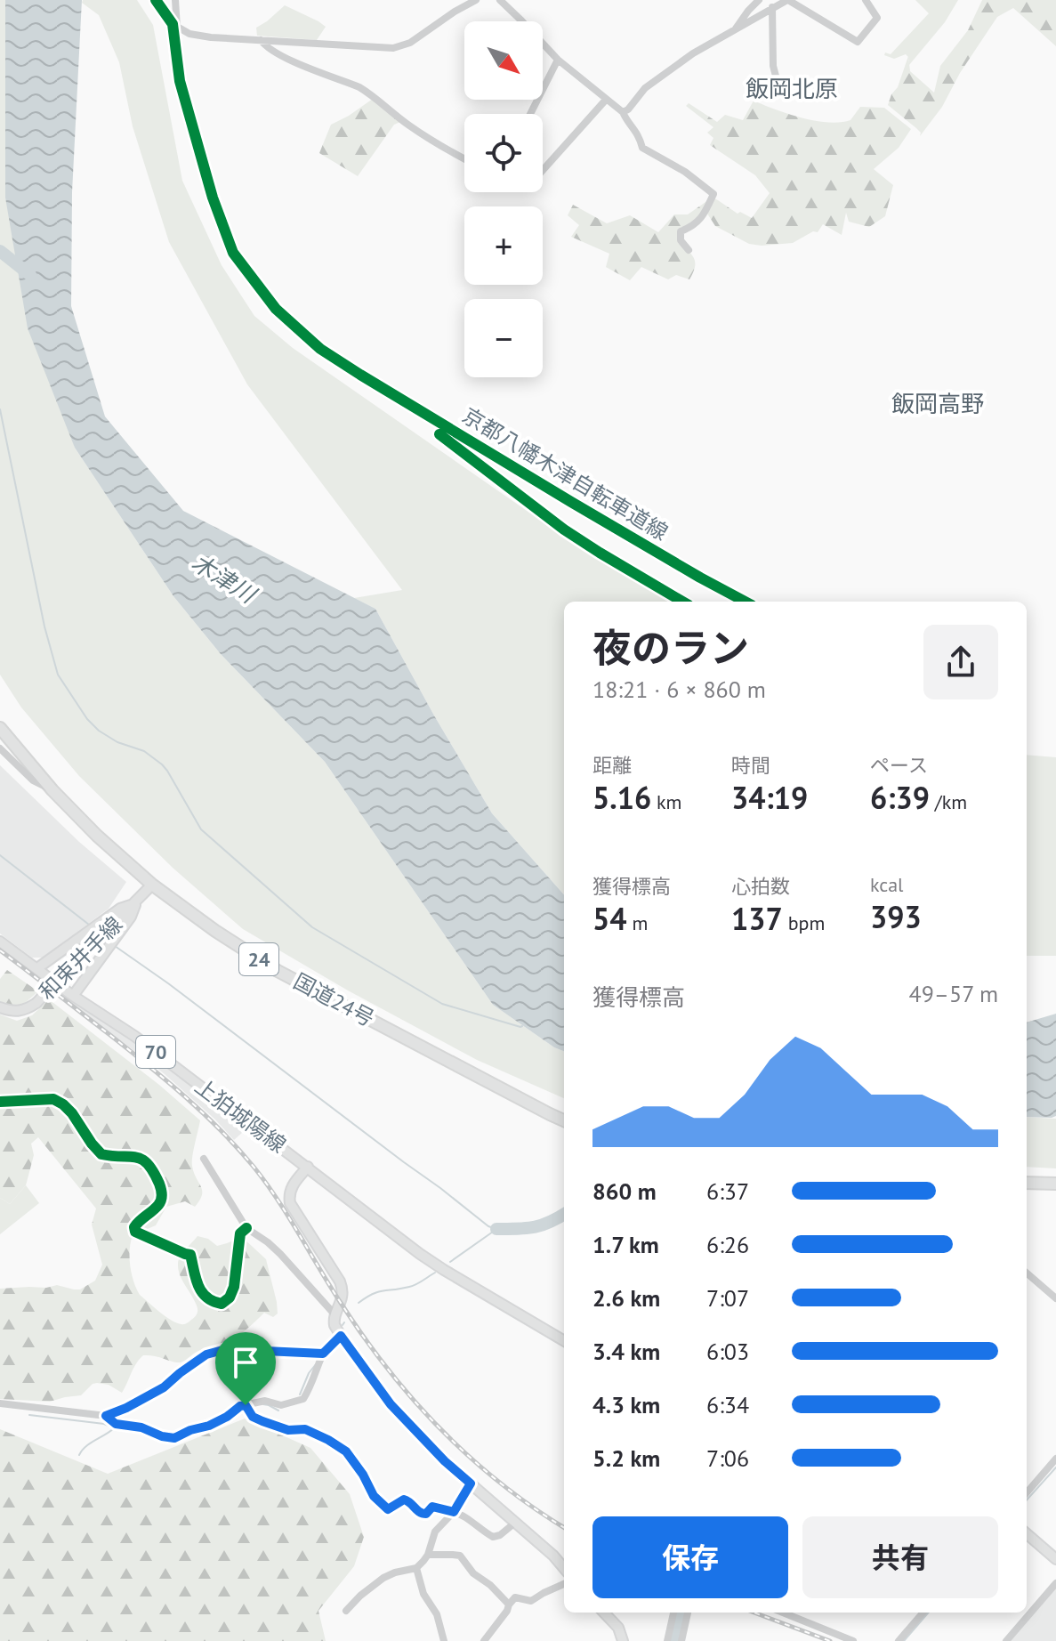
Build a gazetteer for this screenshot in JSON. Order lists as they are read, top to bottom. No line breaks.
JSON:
{"streets":{"highway":["24","国道24号"],"main road":["和束井手線","70","上狛城陽線"],"cycle path":["京都八幡木津自転車道線"]},"crossings":[["和束井手線","国道24号"]],"districts":["飯岡北原","飯岡高野"],"water":["木津川"],"north":"bottom right","page":{"map_buttons":["+","−"],"heading":["夜のラン","18:21 · 6 × 860 m"],"stats":[["距離","5.16 km"],["時間","34:19"],["ペース","6:39 /km"],["獲得標高","54 m"],["心拍数","137 bpm"],["kcal","393"]],"chart":["獲得標高","49–57 m"],"list":[{"name":"860 m","note":"6:37"},{"name":"1.7 km","note":"6:26"},{"name":"2.6 km","note":"7:07"},{"name":"3.4 km","note":"6:03"},{"name":"4.3 km","note":"6:34"},{"name":"5.2 km","note":"7:06"}],"buttons":["保存","共有"]}}
